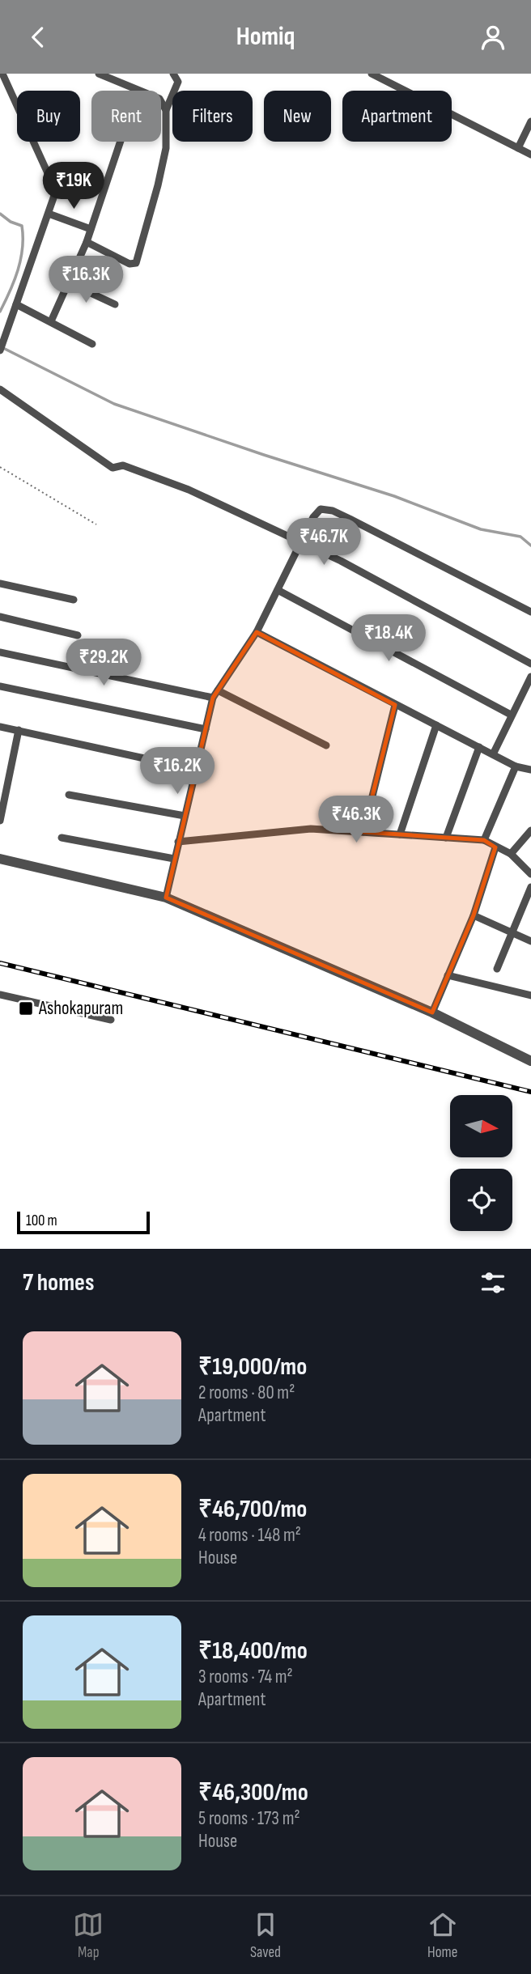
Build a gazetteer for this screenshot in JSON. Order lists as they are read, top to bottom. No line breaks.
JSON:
{"places":{"transit":["Ashokapuram"]},"scale_bar":"100 m","north":"right","page":{"header":"Homiq","chip":["Buy","Rent","Filters","New","Apartment"],"price":["₹19K","₹16.3K","₹46.7K","₹18.4K","₹29.2K","₹16.2K","₹46.3K"],"scale":"100 m","heading":"7 homes","list":[{"name":"₹19,000/mo","note":"2 rooms · 80 m² · Apartment"},{"name":"₹46,700/mo","note":"4 rooms · 148 m² · House"},{"name":"₹18,400/mo","note":"3 rooms · 74 m² · Apartment"},{"name":"₹46,300/mo","note":"5 rooms · 173 m² · House"}],"tabs":["Map","Saved","Home"]}}
